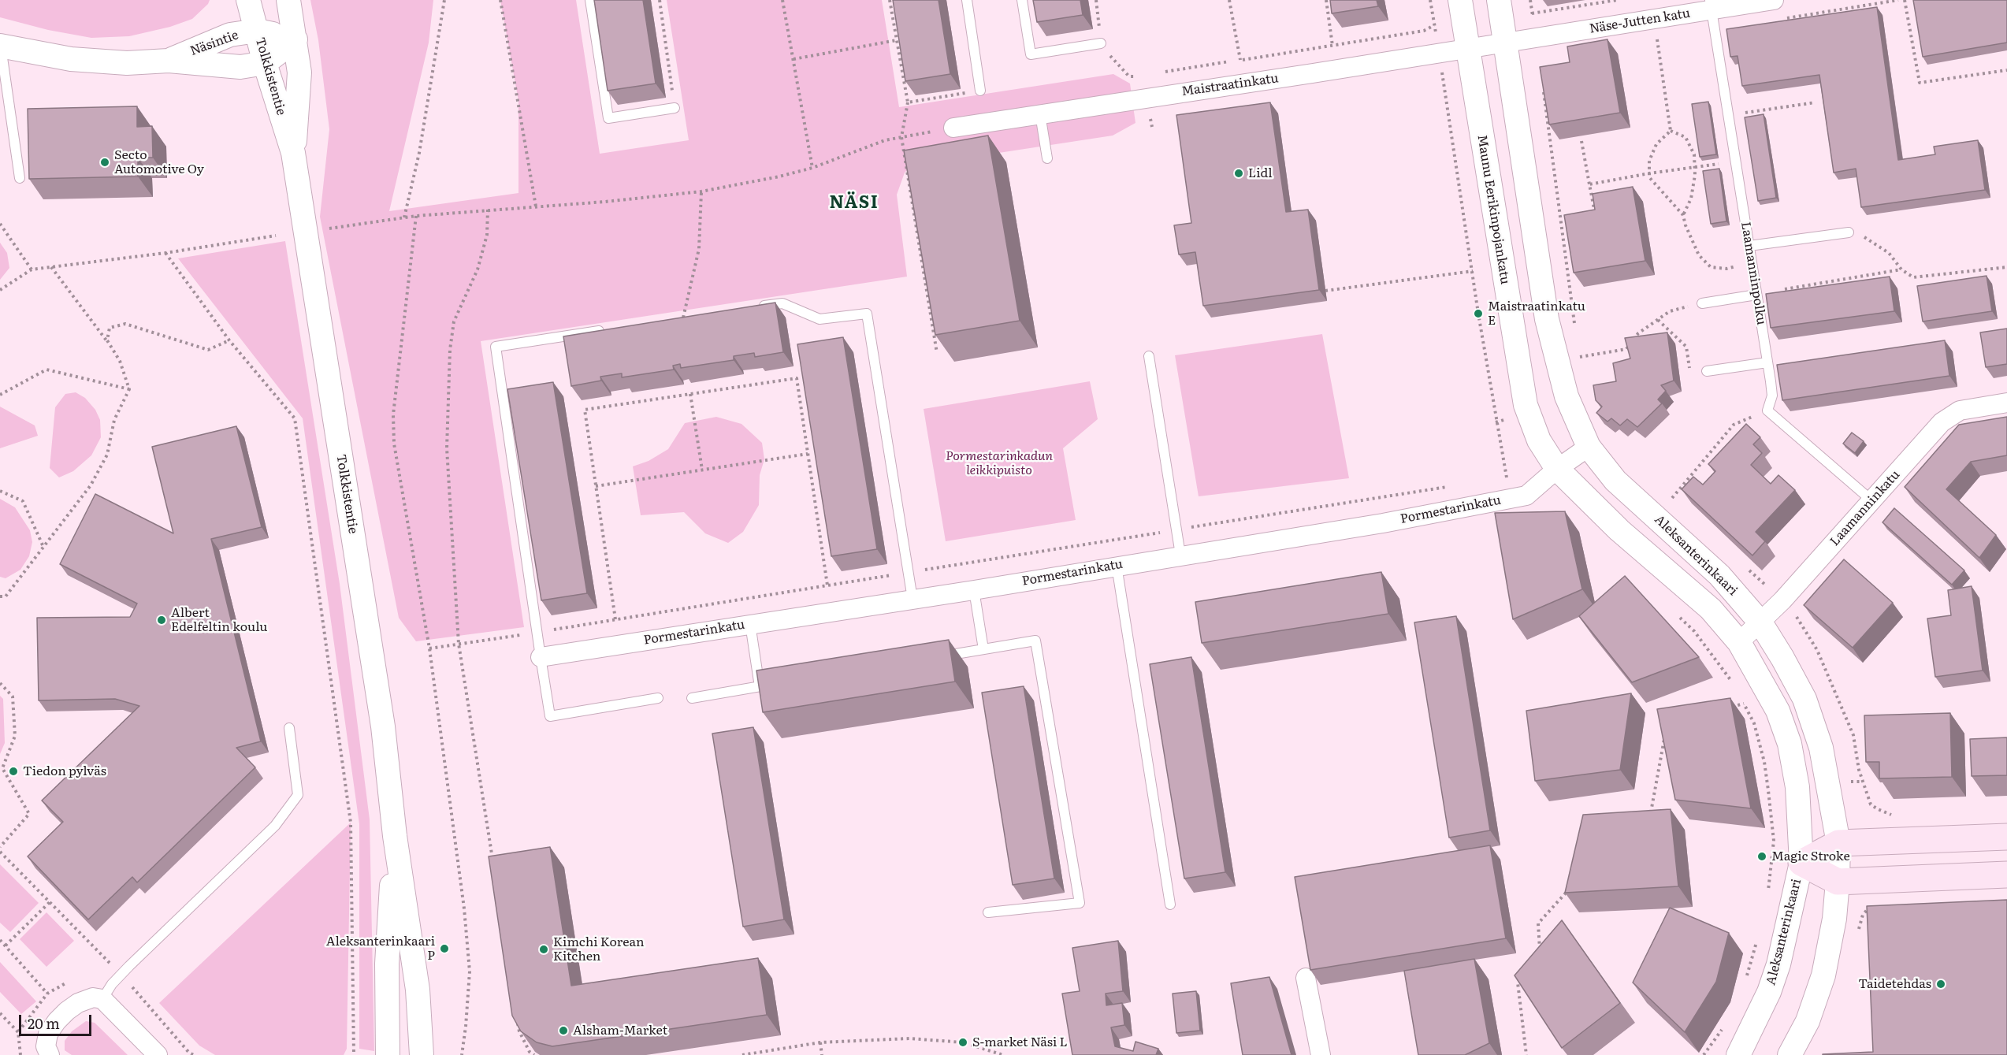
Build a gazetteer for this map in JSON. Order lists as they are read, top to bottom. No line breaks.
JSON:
{"streets":{"street":["Näse-Jutten katu","Näsintie","Tolkkistentie","Maistraatinkatu","Maunu Eerikinpojankatu","Laamanninkatu","Pormestarinkatu","Aleksanterinkaari"],"lane":["Laamanninpolku"]},"crossings":[["Näse-Jutten katu","Maistraatinkatu"],["Näse-Jutten katu","Laamanninpolku"],["Näsintie","Tolkkistentie"],["Maistraatinkatu","Maunu Eerikinpojankatu"],["Maunu Eerikinpojankatu","Pormestarinkatu"],["Maunu Eerikinpojankatu","Aleksanterinkaari"],["Laamanninkatu","Aleksanterinkaari"],["Pormestarinkatu","Aleksanterinkaari"]],"districts":["NÄSI"],"parks":["Pormestarinkadun leikkipuisto"],"places":["Secto Automotive Oy","Lidl","Maistraatinkatu E","Albert Edelfeltin koulu","Tiedon pylväs","Magic Stroke","Aleksanterinkaari P","Kimchi Korean Kitchen","Taidetehdas","Alsham-Market","S-market Näsi L"],"scale_bar":"20 m"}
